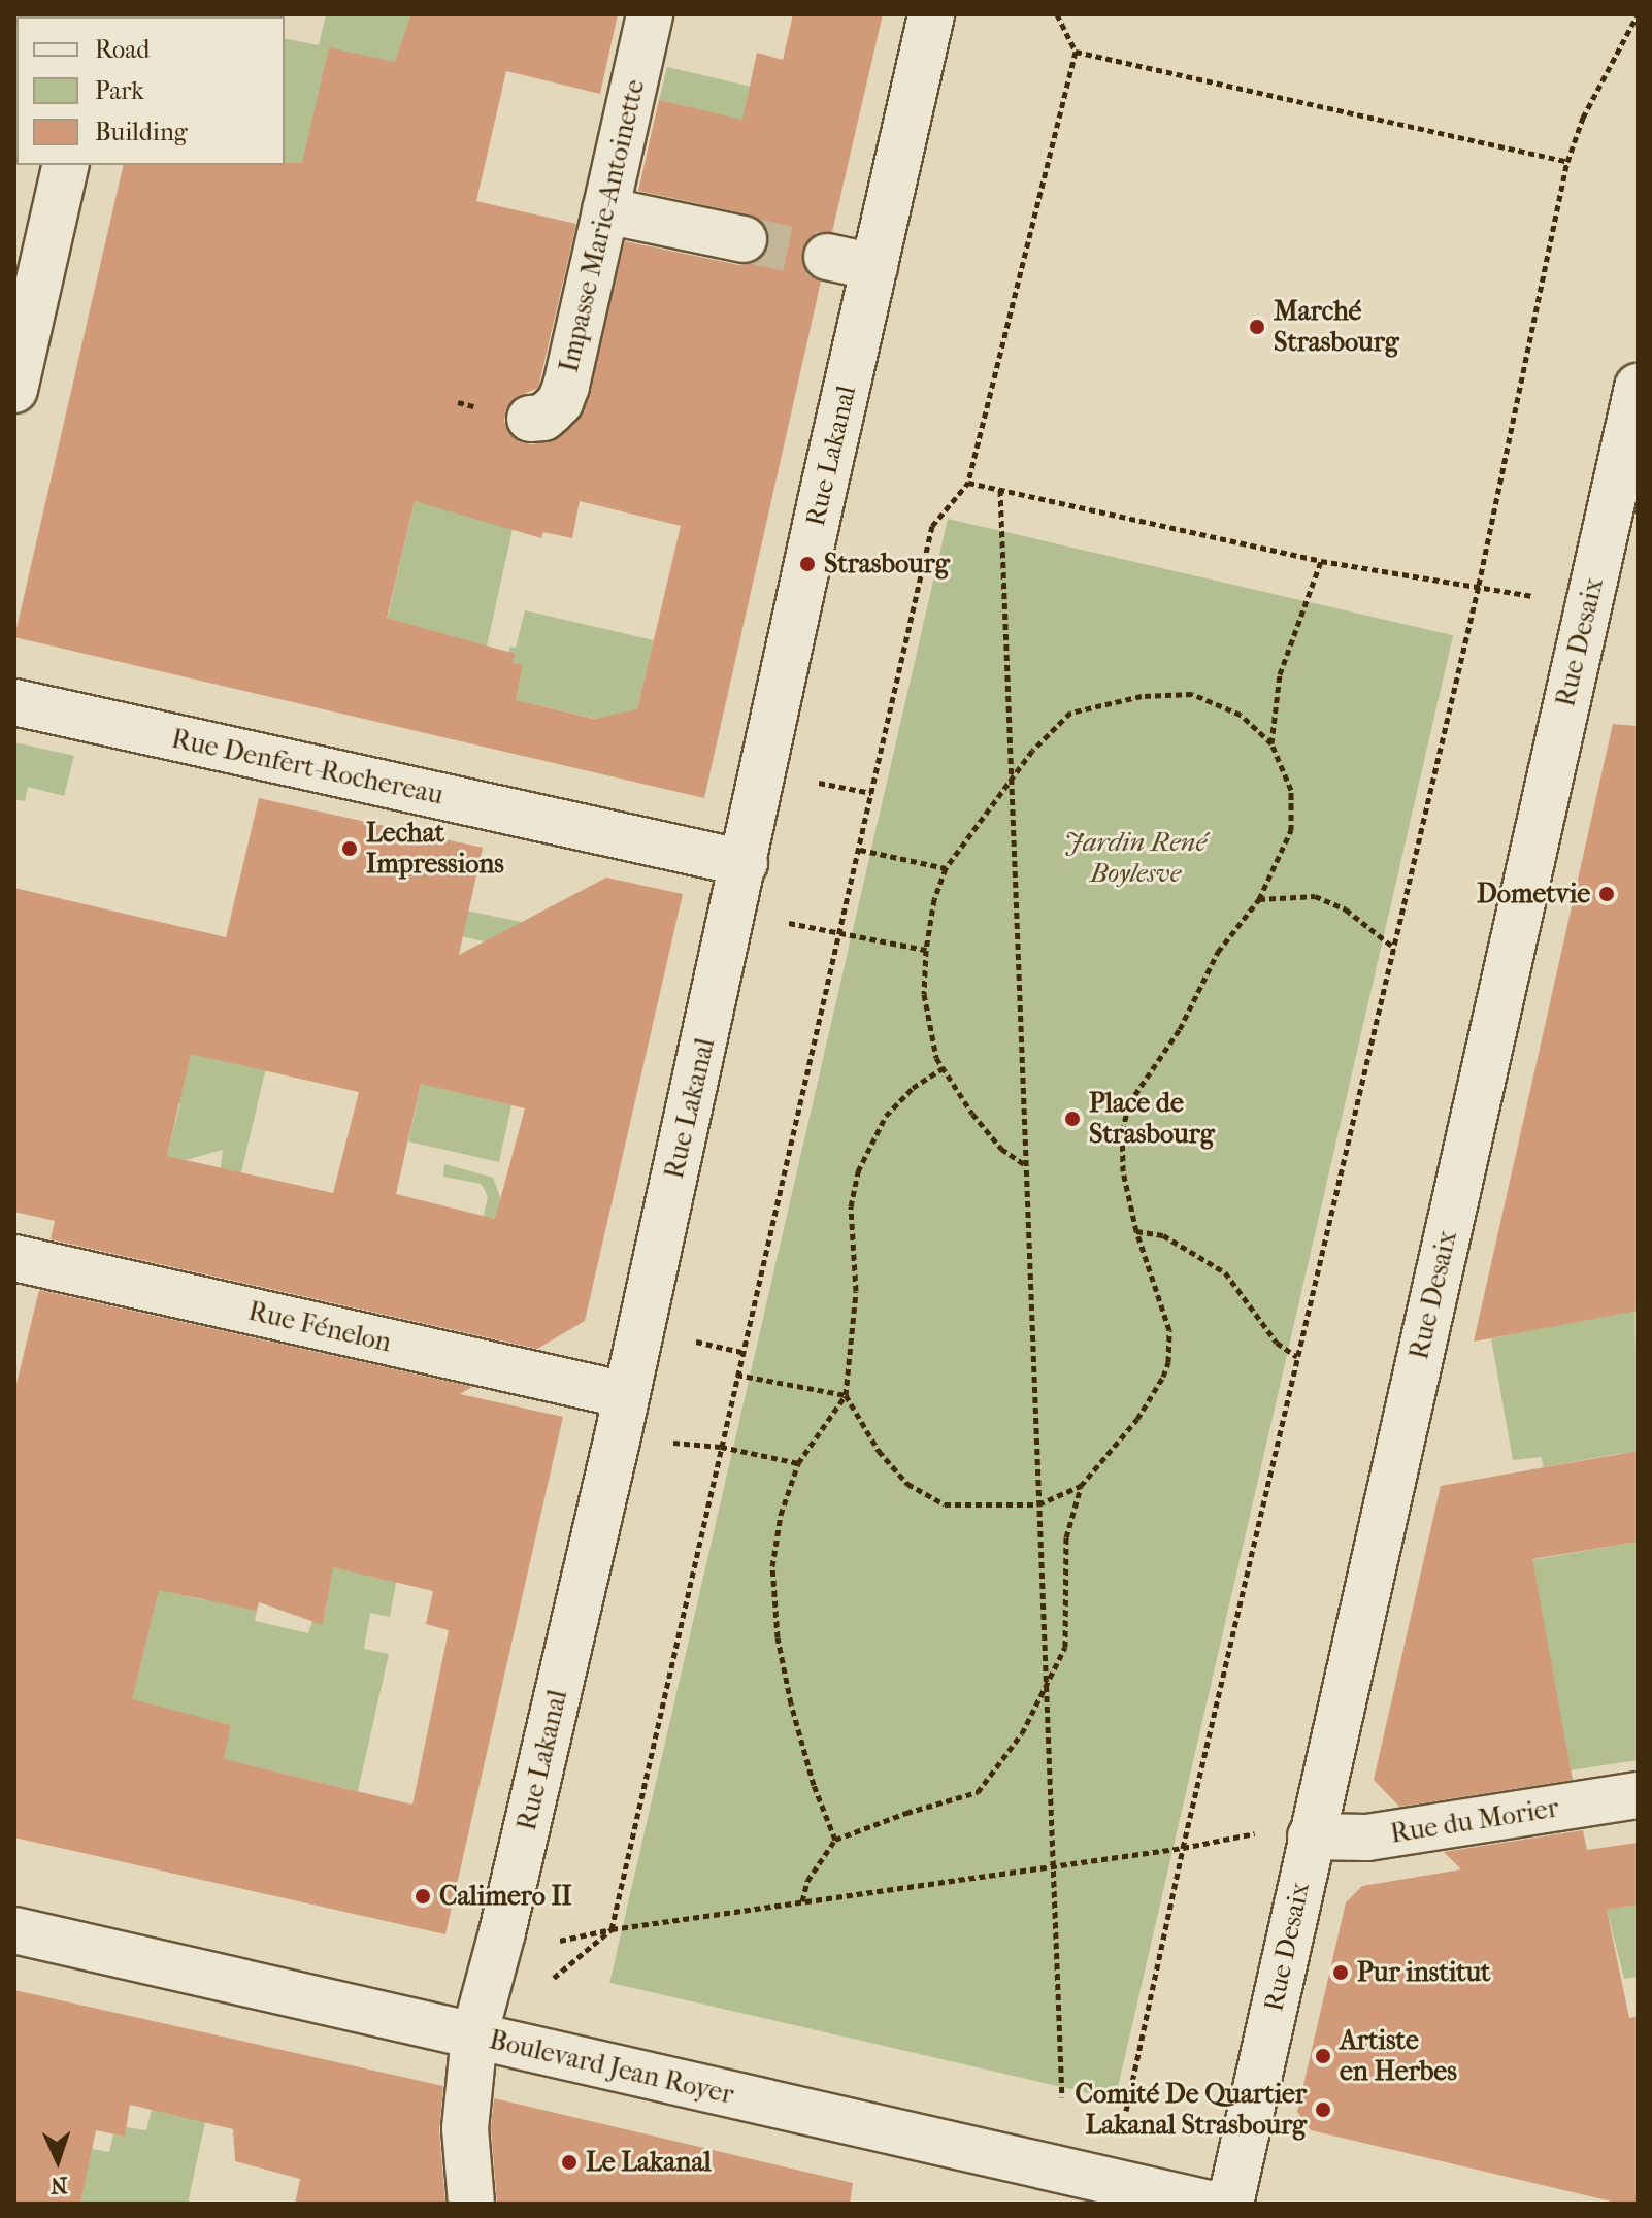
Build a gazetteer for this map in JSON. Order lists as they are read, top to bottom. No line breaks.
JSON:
{"streets":{"street":["Impasse Marie-Antoinette","Rue Lakanal","Rue Desaix","Rue Denfert-Rochereau","Rue Fénelon","Rue du Morier","Boulevard Jean Royer"]},"crossings":[["Rue Lakanal","Rue Denfert-Rochereau"],["Rue Lakanal","Rue Fénelon"],["Rue Lakanal","Boulevard Jean Royer"],["Rue Desaix","Rue du Morier"]],"parks":["Jardin René Boylesve"],"places":["Marché Strasbourg","Strasbourg","Lechat Impressions","Dometvie","Place de Strasbourg","Calimero II","Pur institut","Artiste en Herbes","Comité De Quartier Lakanal Strasbourg","Le Lakanal"],"legend":["Road","Park","Building"],"north":"bottom"}
